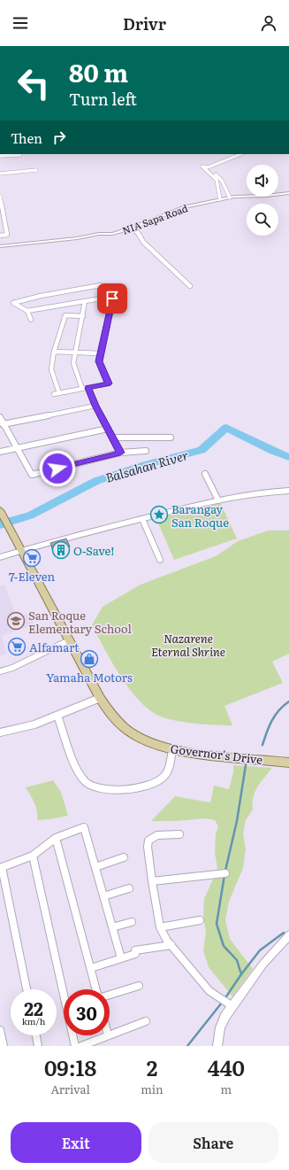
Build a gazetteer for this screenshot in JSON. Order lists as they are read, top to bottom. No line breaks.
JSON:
{"streets":{"main road":["Governor's Drive"],"street":["NIA Sapa Road"]},"water":["Balsahan River"],"parks":["Nazarene Eternal Shrine"],"places":{"place":["Barangay San Roque"],"building":["O-Save!"],"supermarket":["7-Eleven","Alfamart"],"school or university":["San Roque Elementary School"],"shop":["Yamaha Motors"]},"page":{"header":"Drivr","turn":["80 m","Turn left"],"then":"Then","speed":"22 km/h","limit":"30","eta":["09:18","Arrival","2","min","440","m"],"buttons":["Exit","Share"]}}
